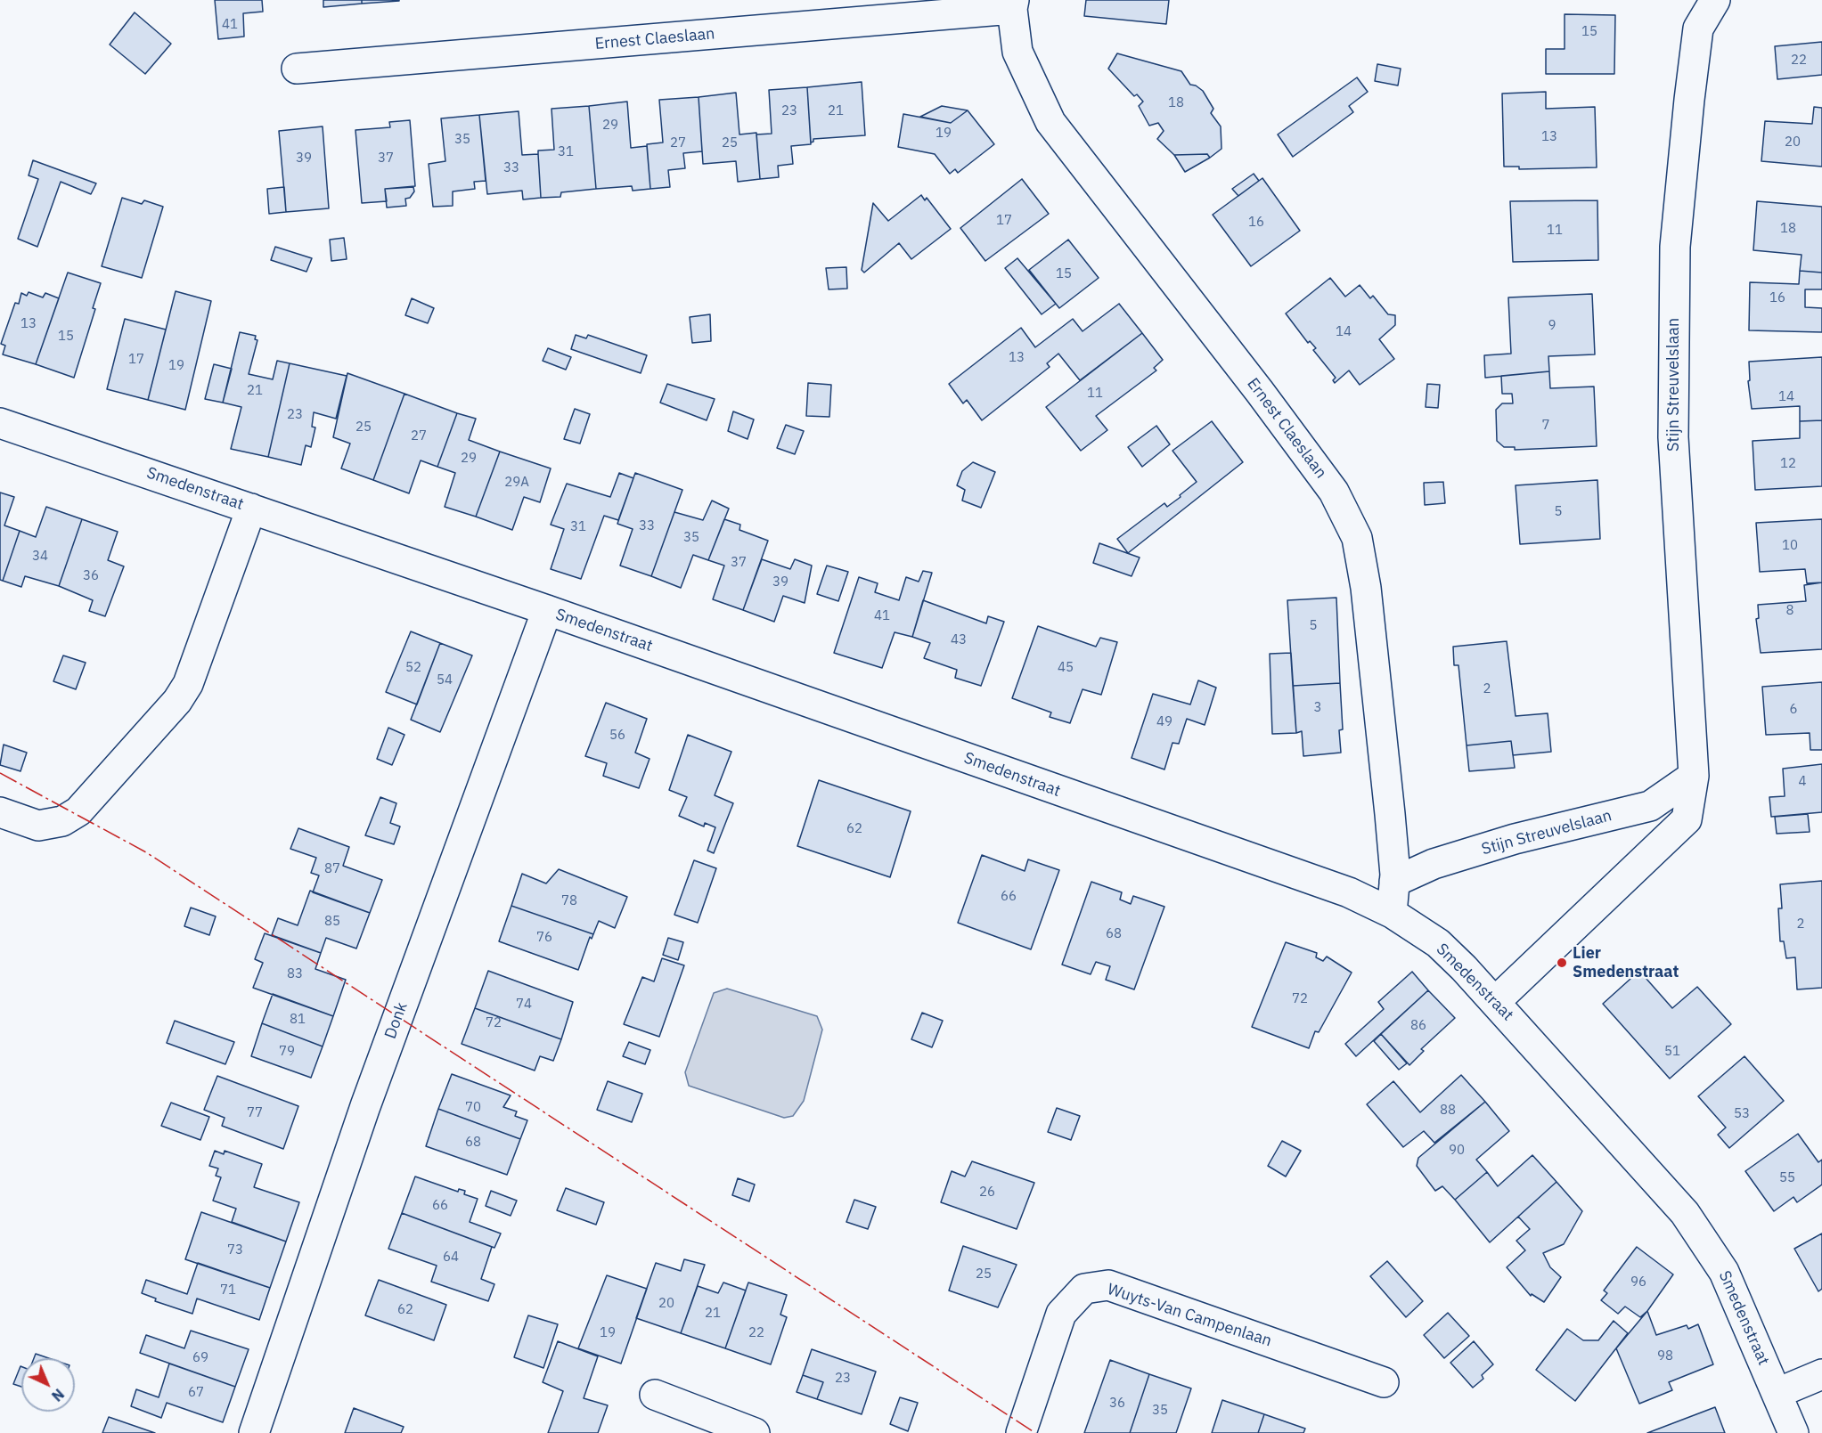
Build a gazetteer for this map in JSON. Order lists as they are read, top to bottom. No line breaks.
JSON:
{"streets":{"street":["Ernest Claeslaan","Stijn Streuvelslaan","Smedenstraat","Donk","Wuyts-Van Campenlaan"]},"crossings":[["Ernest Claeslaan","Stijn Streuvelslaan"],["Ernest Claeslaan","Smedenstraat"],["Stijn Streuvelslaan","Smedenstraat"],["Smedenstraat","Donk"]],"places":["Lier Smedenstraat"],"house_numbers":["41","15","22","18","23","21","29","19","13","35","20","27","25","31","39","37","33","17","16","18","11","15","16","13","9","14","15","13","17","19","21","11","14","23","7","25","27","29","12","29A","5","33","31","35","10","34","37","36","39","8","41","5","43","52","45","54","2","3","6","49","56","4","62","87","66","78","85","2","68","76","83","72","74","81","72","86","79","51","70","88","77","53","68","90","55","26","66","73","64","25","96","71","20","62","21","19","22","98","69","23","67","36","35"],"north":"bottom right"}
